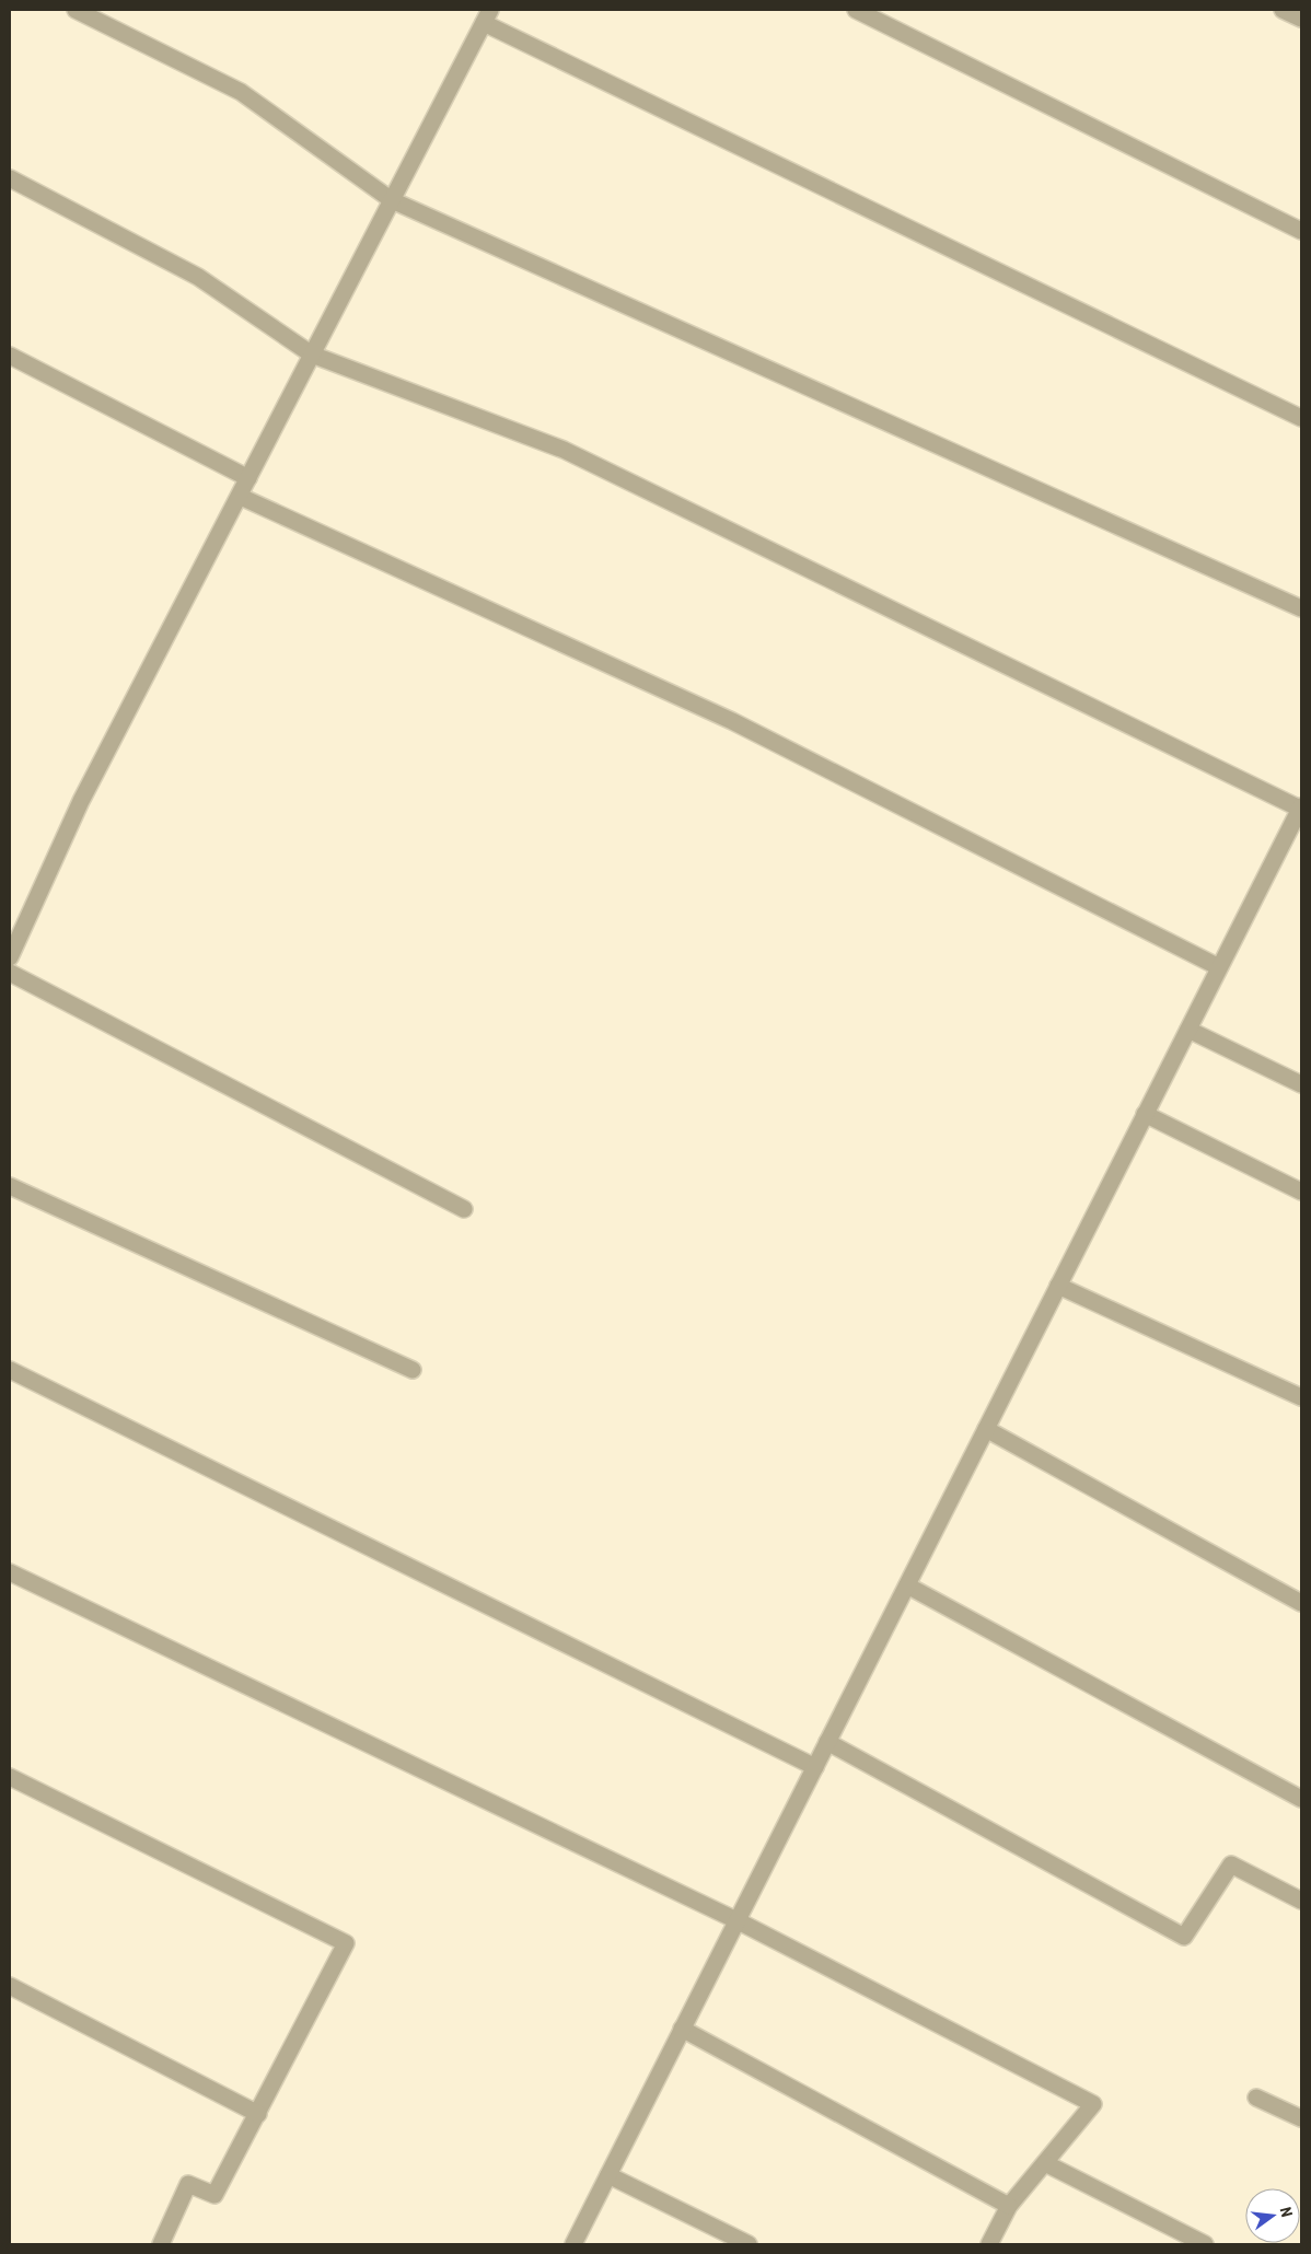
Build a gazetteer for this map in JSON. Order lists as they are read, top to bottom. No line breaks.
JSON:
{"north":"right"}
